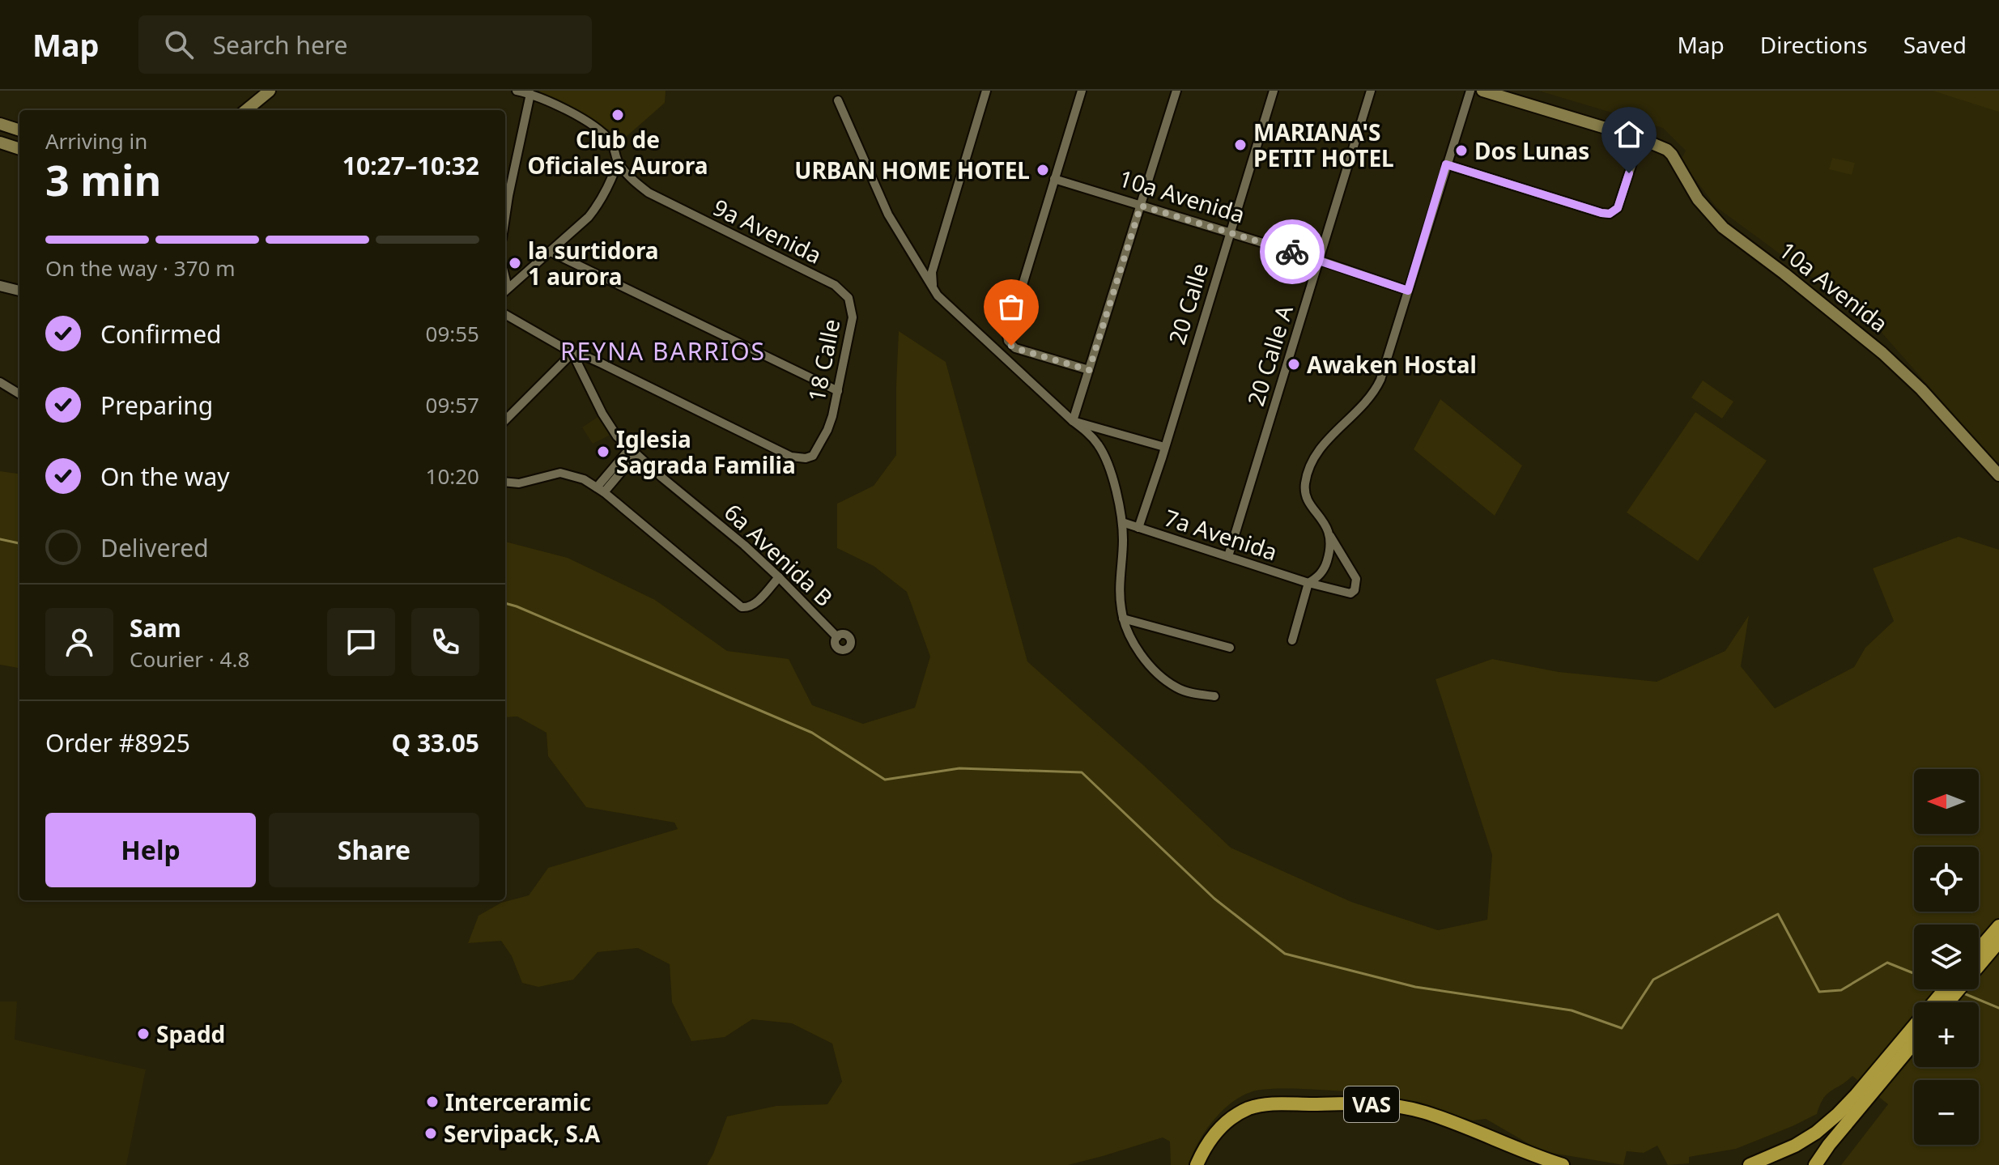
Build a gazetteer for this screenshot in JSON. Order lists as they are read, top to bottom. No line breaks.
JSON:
{"streets":{"highway":["VAS"],"main road":["10a Avenida"],"street":["9a Avenida","20 Calle","20 Calle A","18 Calle","7a Avenida","6a Avenida B"]},"crossings":[["10a Avenida","20 Calle"],["10a Avenida","20 Calle A"],["9a Avenida","18 Calle"],["20 Calle","7a Avenida"],["20 Calle A","7a Avenida"],["18 Calle","6a Avenida B"]],"districts":["REYNA BARRIOS"],"places":["Club de Oficiales Aurora","MARIANA'S PETIT HOTEL","Dos Lunas","URBAN HOME HOTEL","la surtidora 1 aurora","Awaken Hostal","Iglesia Sagrada Familia","Spadd","Interceramic","Servipack, S.A"],"north":"left","page":{"header":"Map","search":"Search here","nav":["Map","Directions","Saved"],"heading":["3 min","Arriving in","10:27–10:32"],"panel":["Sam","Courier · 4.8","Order #8925","Q 33.05"],"bar":"On the way · 370 m","list":[["Confirmed","09:55"],["Preparing","09:57"],["On the way","10:20"],"Delivered"],"map_buttons":["+","−"],"buttons":["Help","Share"]}}
